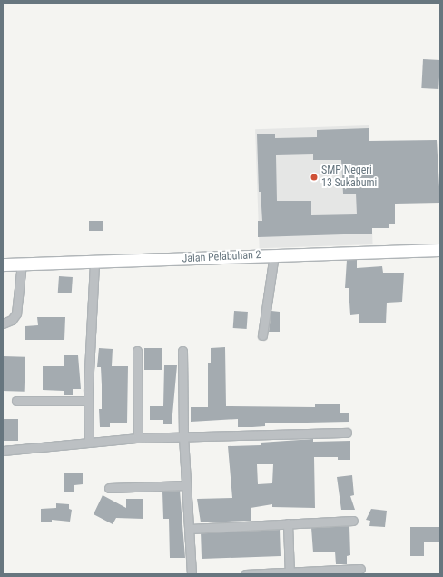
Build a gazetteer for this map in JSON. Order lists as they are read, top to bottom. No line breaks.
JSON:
{"streets":{"main road":["Jalan Pelabuhan 2"]},"places":["SMP Negeri 13 Sukabumi"]}
